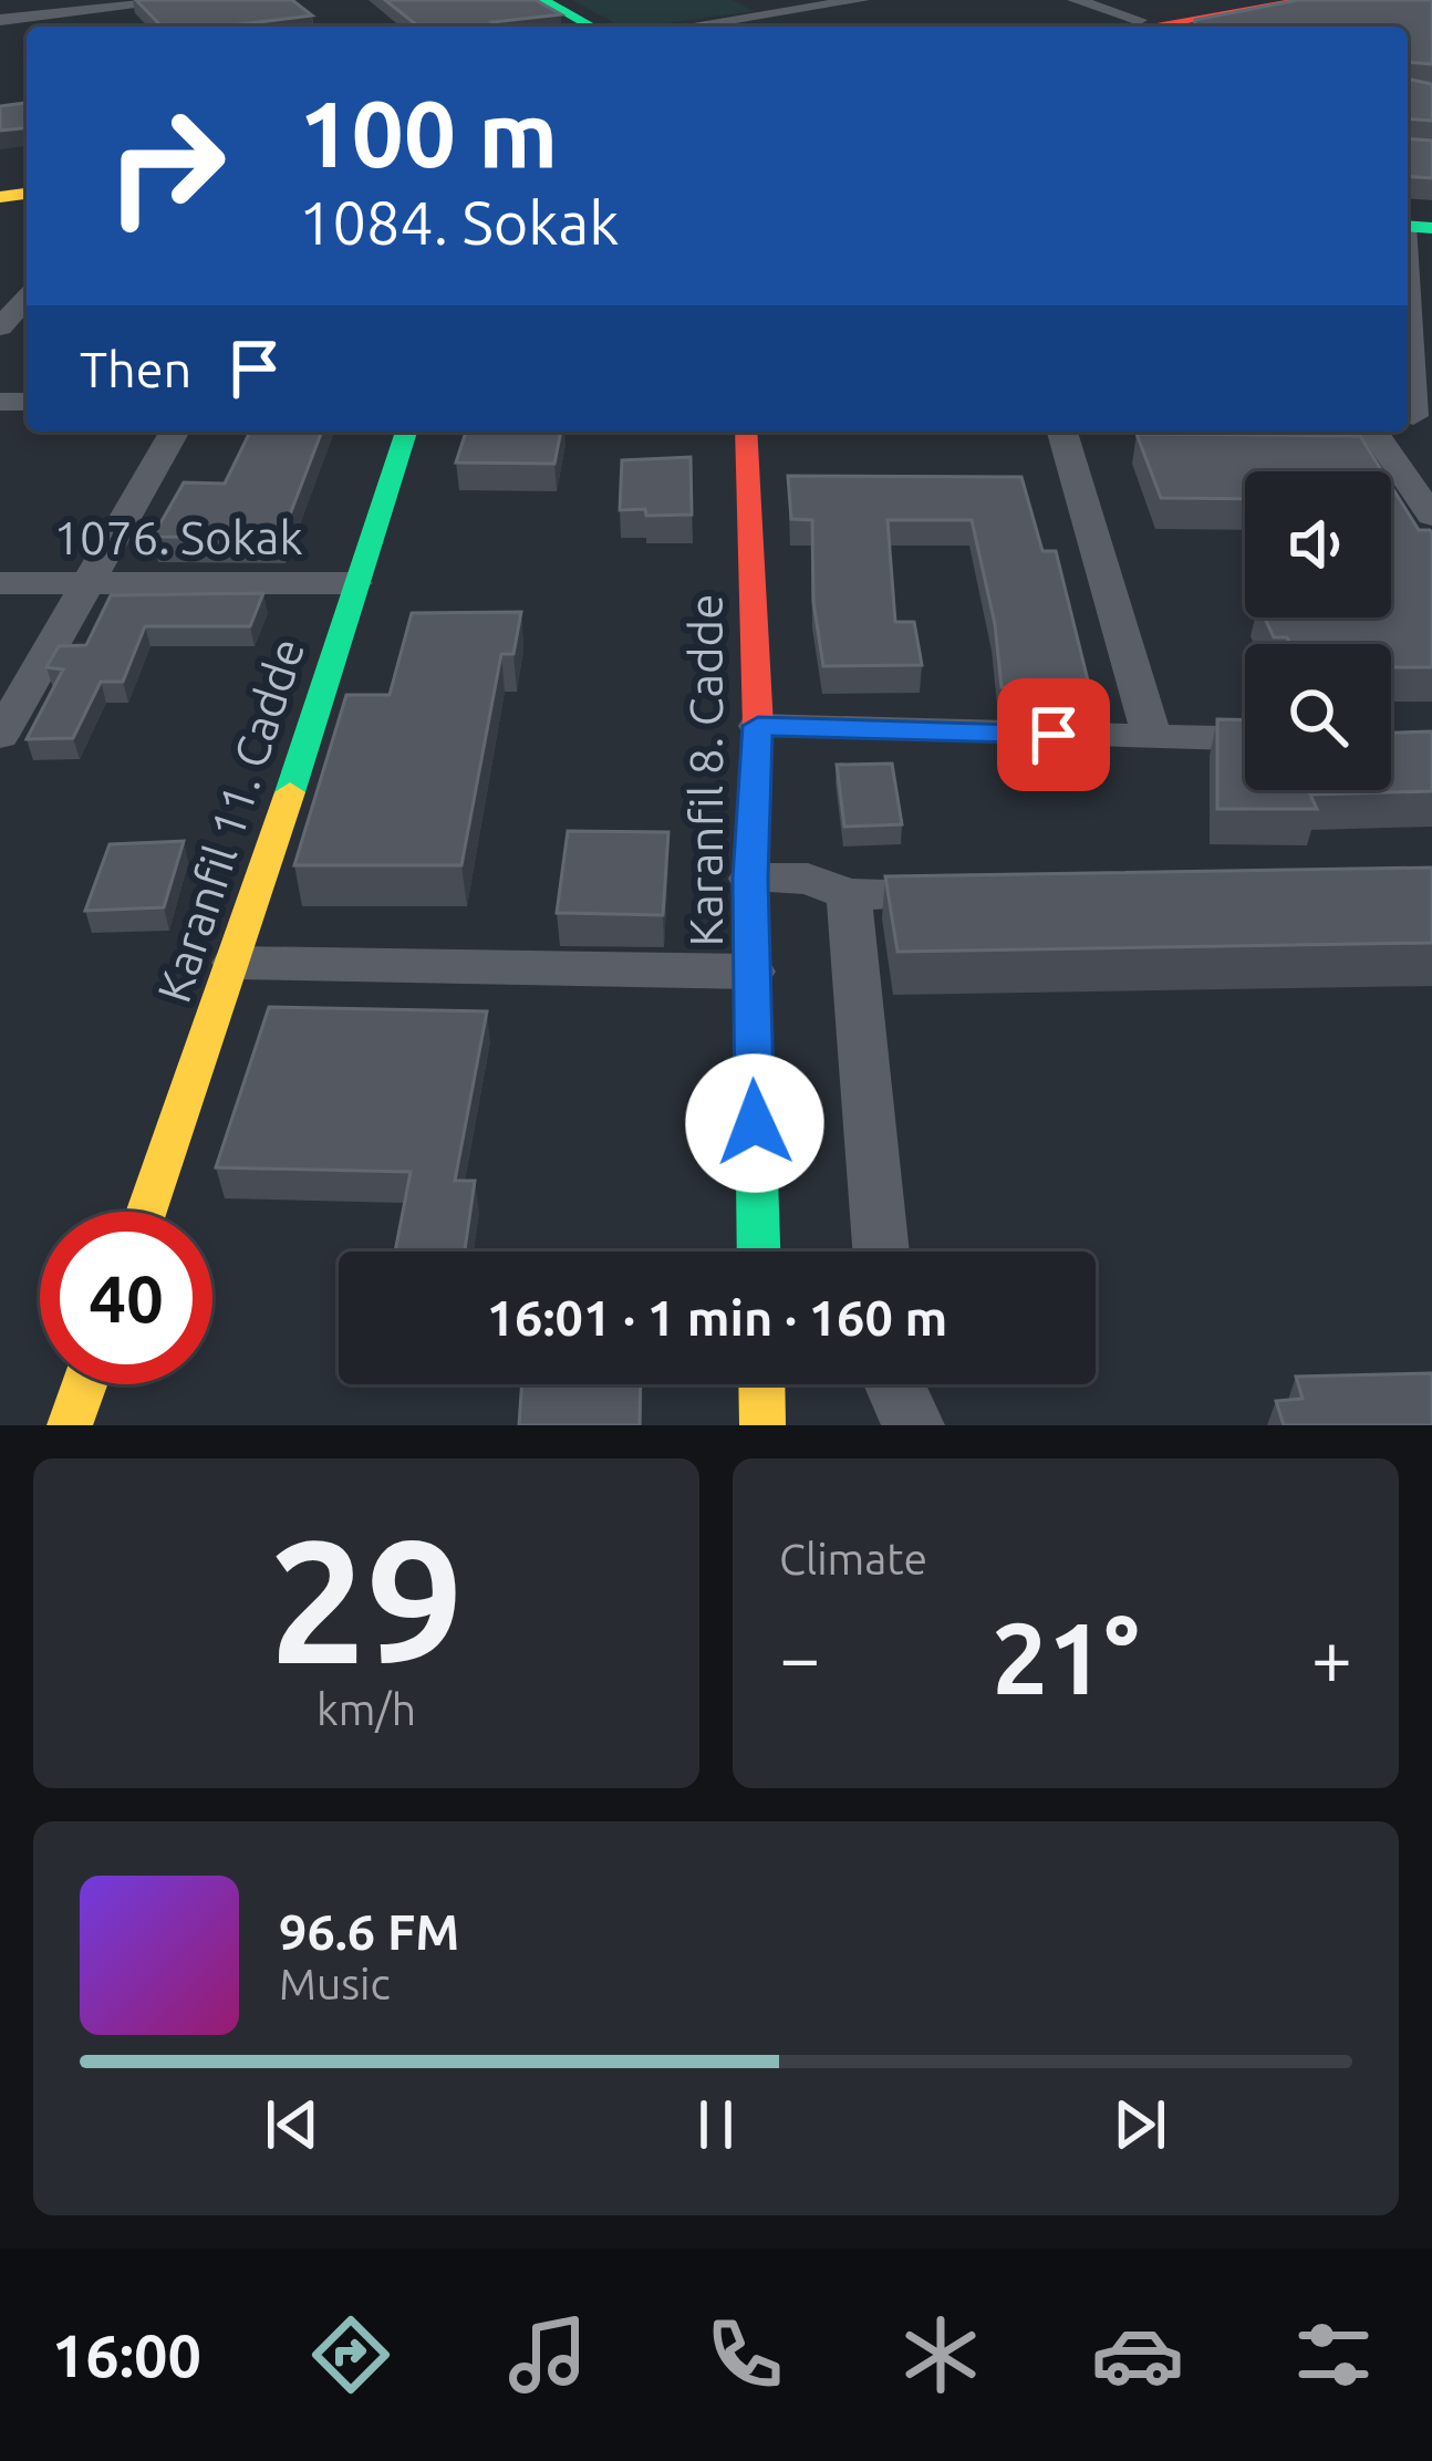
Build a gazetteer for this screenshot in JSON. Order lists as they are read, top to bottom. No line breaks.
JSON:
{"streets":{"street":["1076. Sokak","Karanfil 8. Cadde","Karanfil 11. Cadde"]},"crossings":[["1076. Sokak","Karanfil 11. Cadde"]],"page":{"turn":["100 m","1084. Sokak"],"then":"Then","limit":"40","trip":"16:01 · 1 min · 160 m","tile":[["29","km/h"],"Climate"],"heat":["−","21°","+"],"song":["96.6 FM","Music"],"tabs":"16:00"}}
